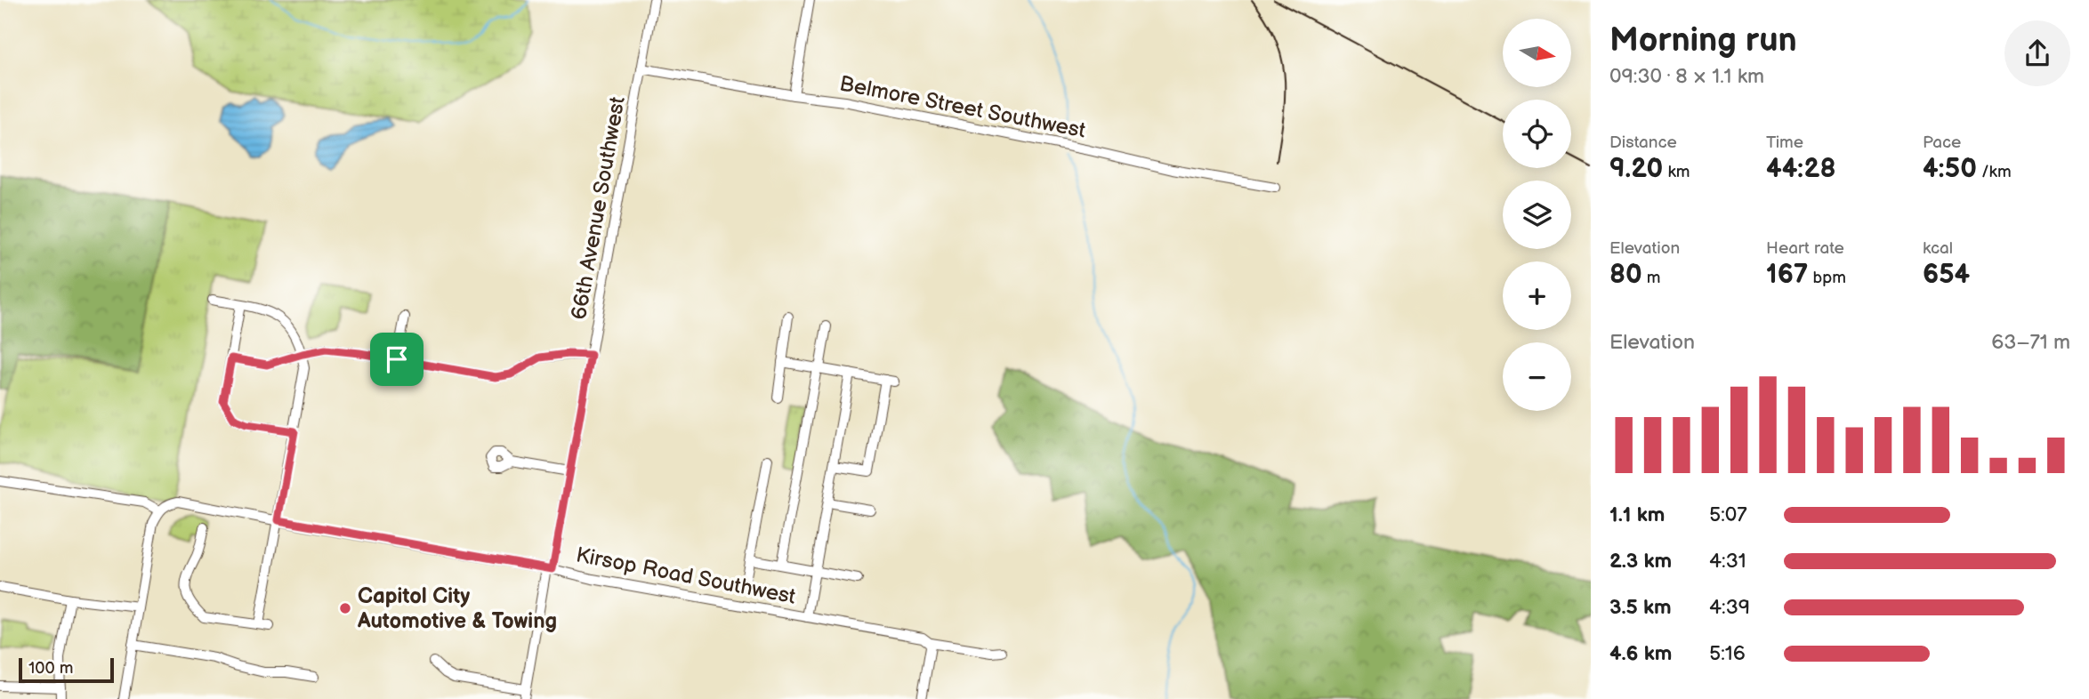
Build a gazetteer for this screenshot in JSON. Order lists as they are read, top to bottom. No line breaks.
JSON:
{"streets":{"street":["Belmore Street Southwest","66th Avenue Southwest","Kirsop Road Southwest"]},"crossings":[["Belmore Street Southwest","66th Avenue Southwest"],["66th Avenue Southwest","Kirsop Road Southwest"]],"places":["Capitol City Automotive & Towing"],"scale_bar":"100 m","north":"right","page":{"heading":["Morning run","09:30 · 8 × 1.1 km"],"map_buttons":["+","−"],"stats":[["Distance","9.20 km"],["Time","44:28"],["Pace","4:50 /km"],["Elevation","80 m"],["Heart rate","167 bpm"],["kcal","654"]],"chart":["Elevation","63–71 m"],"list":[{"name":"1.1 km","note":"5:07"},{"name":"2.3 km","note":"4:31"},{"name":"3.5 km","note":"4:39"},{"name":"4.6 km","note":"5:16"}],"scale":"100 m"}}
